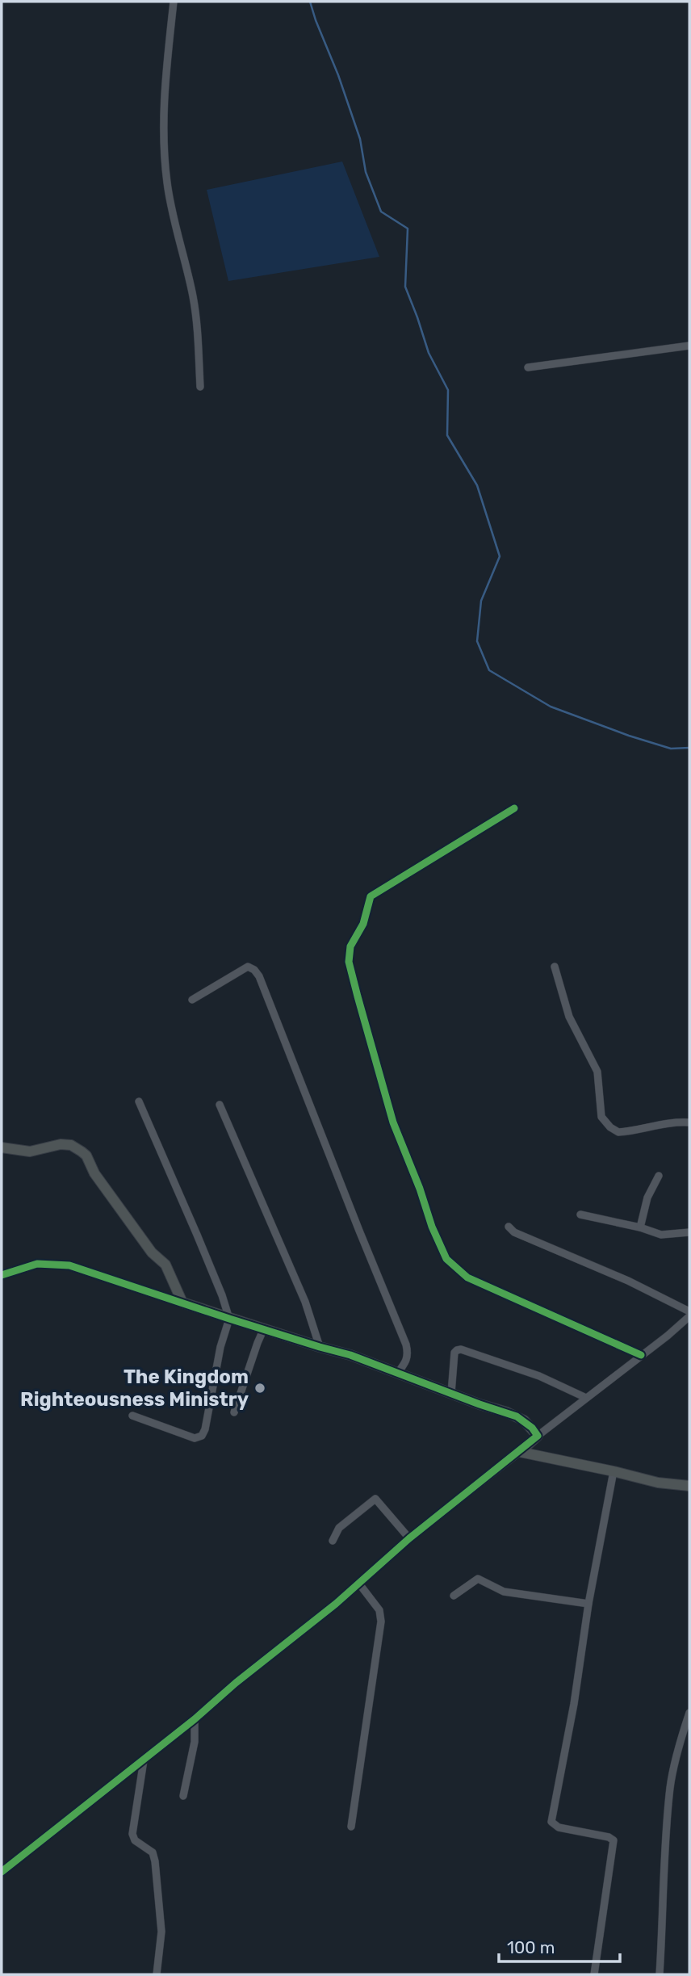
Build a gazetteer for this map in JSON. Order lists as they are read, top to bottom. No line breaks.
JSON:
{"places":["The Kingdom Righteousness Ministry"],"scale_bar":"100 m"}
